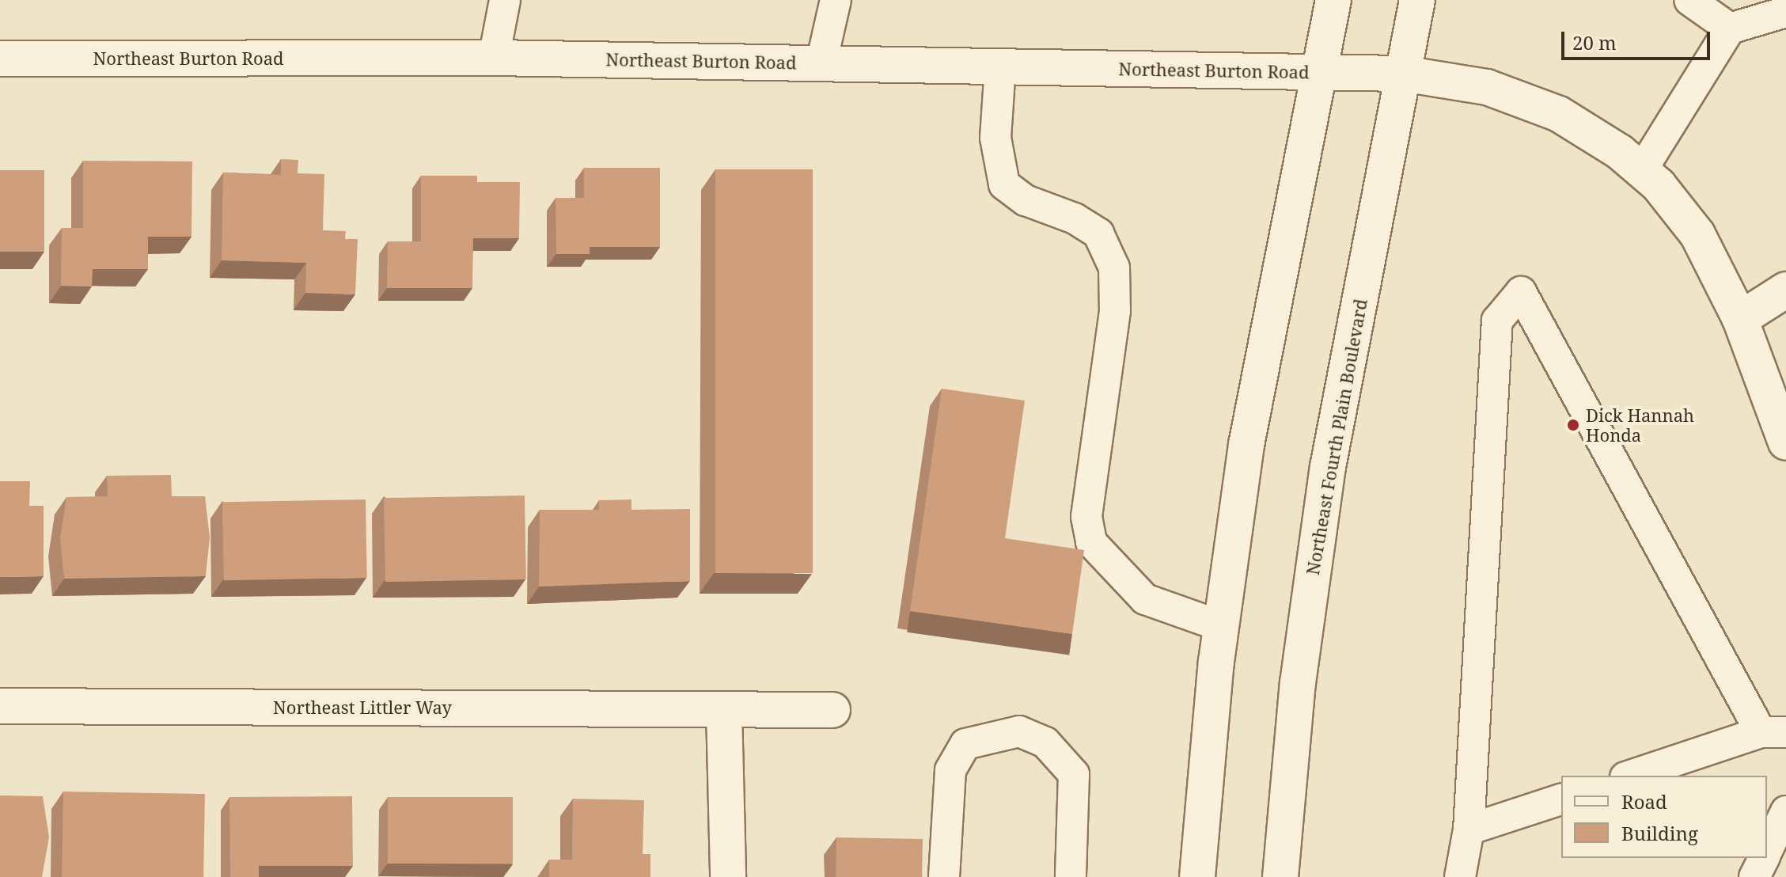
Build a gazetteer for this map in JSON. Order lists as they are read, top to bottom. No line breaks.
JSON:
{"streets":{"street":["Northeast Burton Road","Northeast Fourth Plain Boulevard","Northeast Littler Way"]},"crossings":[["Northeast Burton Road","Northeast Fourth Plain Boulevard"]],"places":["Dick Hannah Honda"],"legend":["Road","Building"],"scale_bar":"20 m"}
